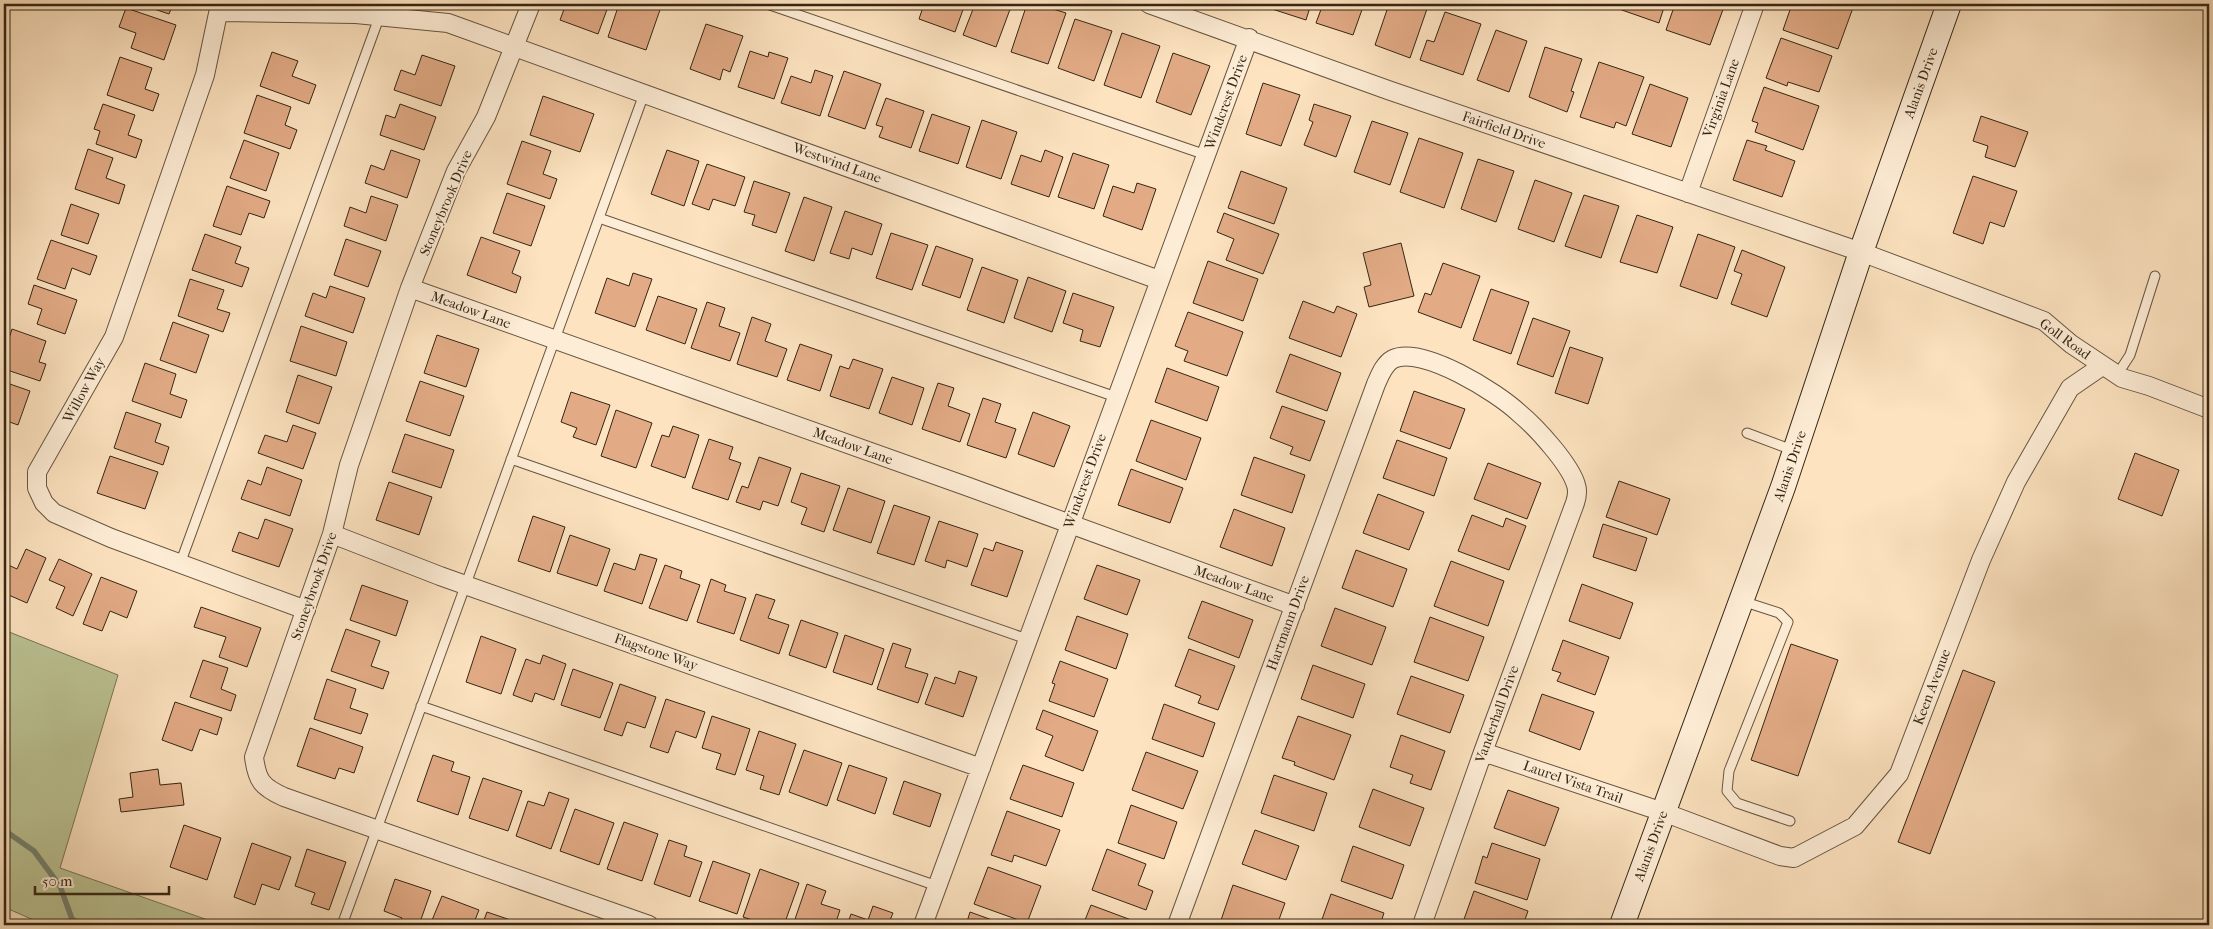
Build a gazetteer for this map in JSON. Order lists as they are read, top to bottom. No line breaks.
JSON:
{"streets":{"main road":["Alanis Drive"],"street":["Virginia Lane","Windcrest Drive","Fairfield Drive","Westwind Lane","Stoneybrook Drive","Meadow Lane","Goll Road","Willow Way","Hartmann Drive","Flagstone Way","Keen Avenue","Vanderhall Drive","Laurel Vista Trail"]},"crossings":[["Alanis Drive","Fairfield Drive"],["Alanis Drive","Goll Road"],["Alanis Drive","Keen Avenue"],["Alanis Drive","Laurel Vista Trail"],["Virginia Lane","Fairfield Drive"],["Windcrest Drive","Fairfield Drive"],["Windcrest Drive","Westwind Lane"],["Windcrest Drive","Meadow Lane"],["Windcrest Drive","Flagstone Way"],["Fairfield Drive","Goll Road"],["Westwind Lane","Stoneybrook Drive"],["Westwind Lane","Willow Way"],["Stoneybrook Drive","Meadow Lane"],["Stoneybrook Drive","Willow Way"],["Stoneybrook Drive","Flagstone Way"],["Meadow Lane","Hartmann Drive"],["Goll Road","Keen Avenue"],["Hartmann Drive","Vanderhall Drive"],["Keen Avenue","Laurel Vista Trail"],["Vanderhall Drive","Laurel Vista Trail"]],"scale_bar":"50 m"}
